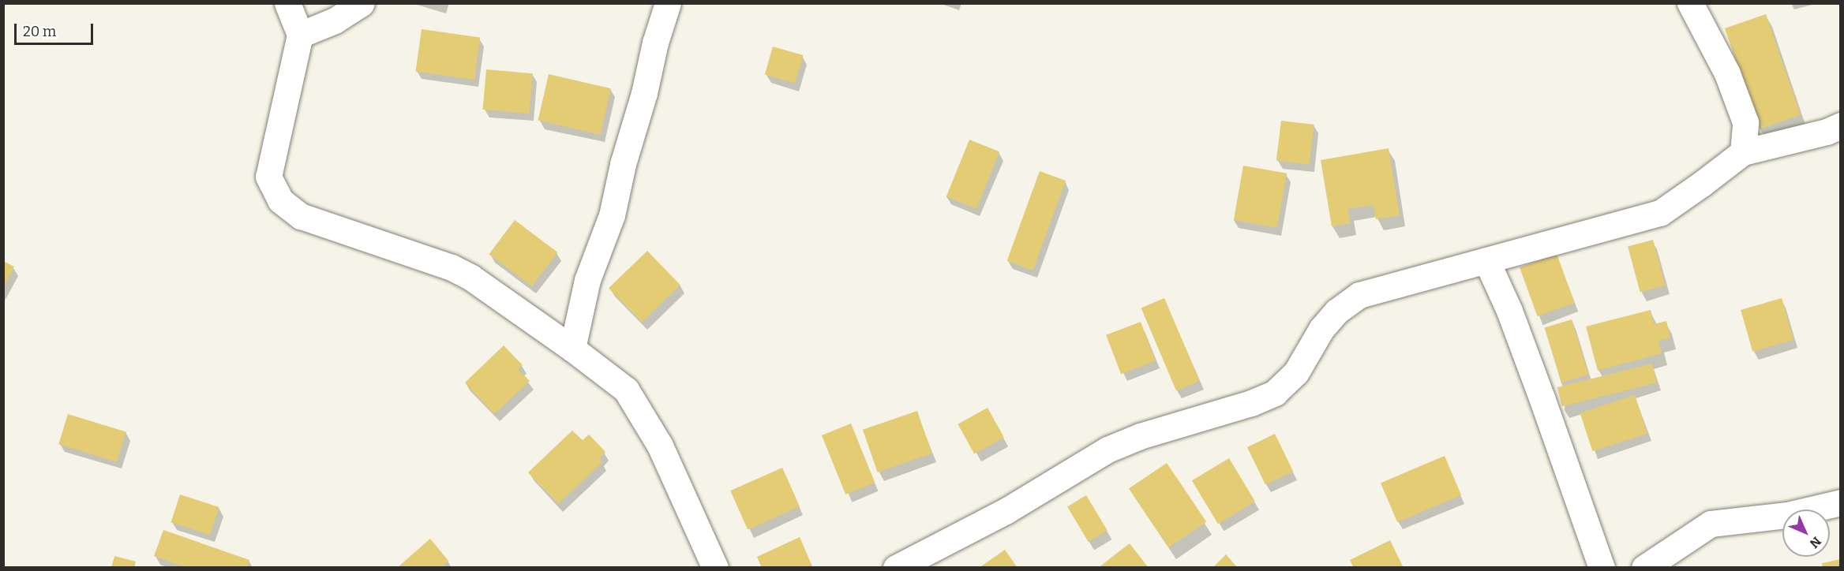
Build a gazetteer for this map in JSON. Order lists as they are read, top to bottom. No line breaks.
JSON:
{"scale_bar":"20 m","north":"bottom right"}
